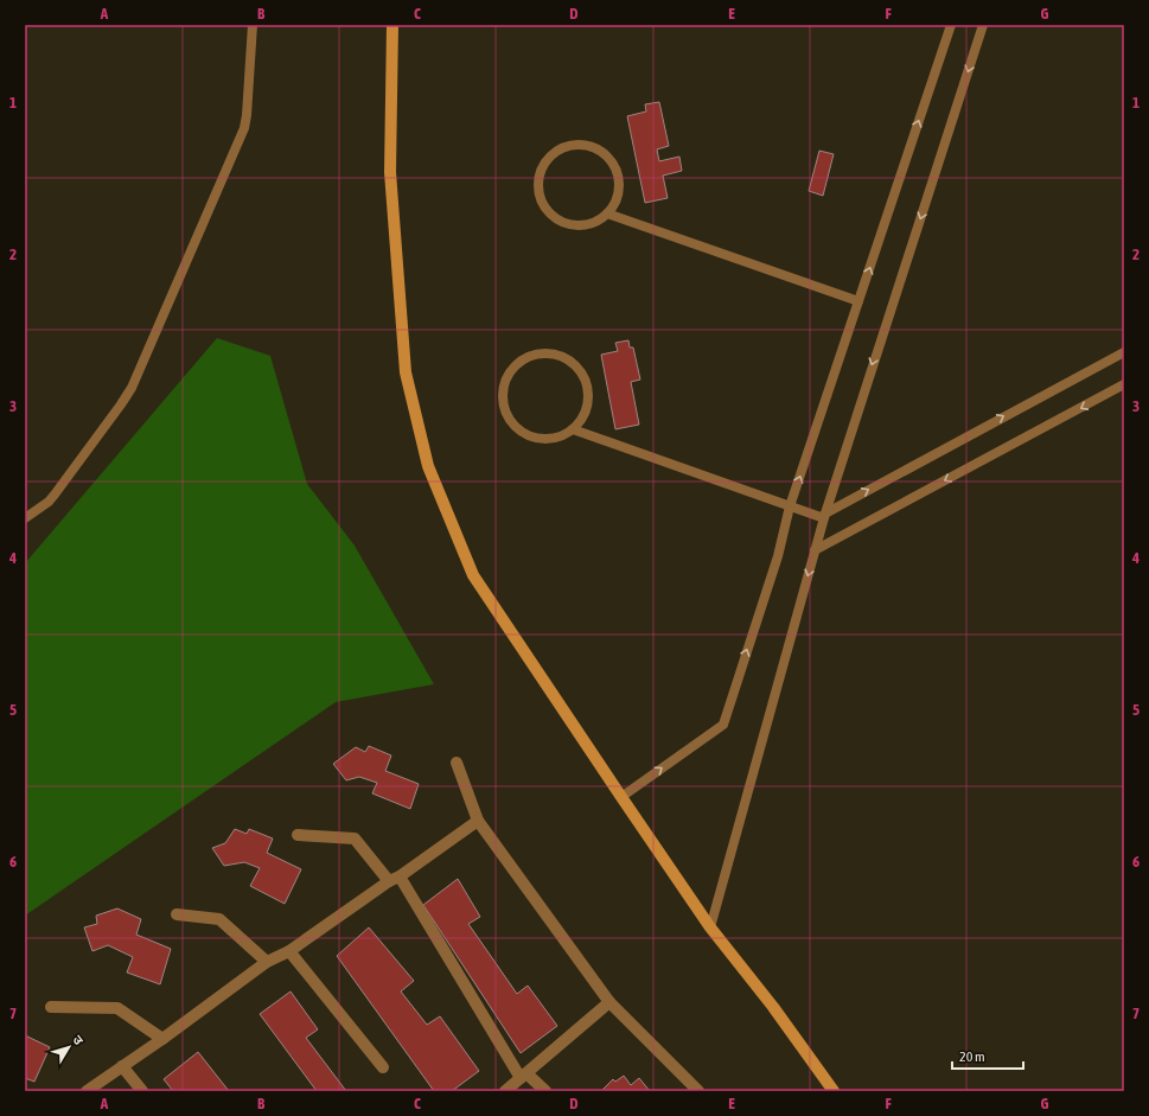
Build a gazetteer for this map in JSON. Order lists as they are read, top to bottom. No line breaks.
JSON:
{"scale_bar":"20 m","north":"top right","grid":{"columns":["A","B","C","D","E","F","G"],"rows":["1","2","3","4","5","6","7"]}}
